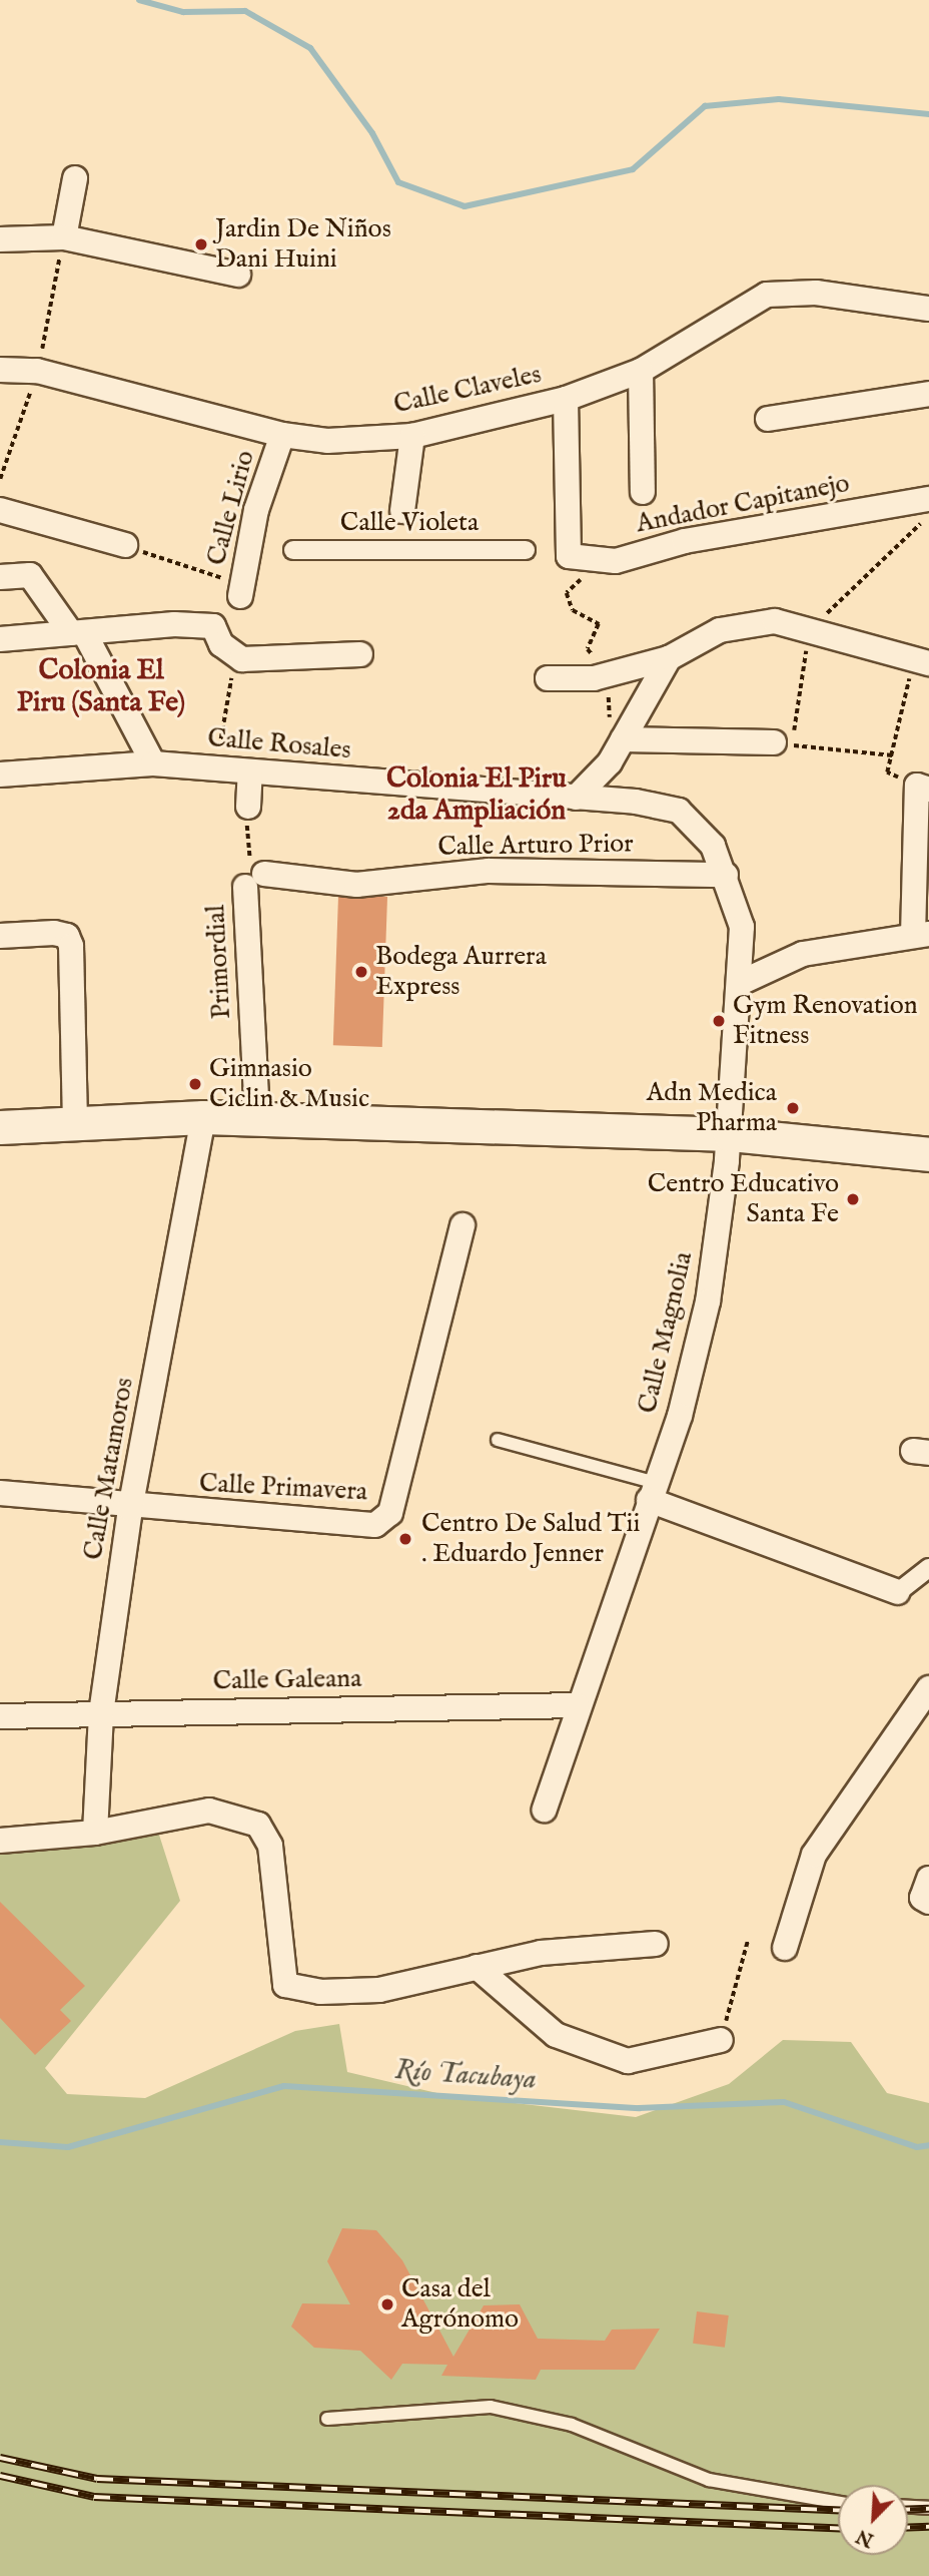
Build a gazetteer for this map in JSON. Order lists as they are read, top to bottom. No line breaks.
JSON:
{"streets":{"street":["Calle Claveles","Andador Capitanejo","Calle Lirio","Calle Violeta","Calle Rosales","Calle Arturo Prior","Primordial","Calle Magnolia","Calle Matamoros","Calle Primavera","Calle Galeana"]},"crossings":[["Calle Claveles","Andador Capitanejo"],["Calle Claveles","Calle Lirio"],["Calle Rosales","Calle Magnolia"],["Calle Arturo Prior","Primordial"],["Calle Arturo Prior","Calle Magnolia"],["Calle Magnolia","Calle Galeana"],["Calle Matamoros","Calle Primavera"],["Calle Matamoros","Calle Galeana"]],"districts":["Colonia El Piru (Santa Fe)","Colonia El Piru 2da Ampliación"],"water":["Río Tacubaya"],"places":["Jardin De Niños Dani Huini","Bodega Aurrera Express","Gym Renovation Fitness","Gimnasio Ciclin & Music","Adn Medica Pharma","Centro Educativo Santa Fe","Centro De Salud Tii . Eduardo Jenner","Casa del Agrónomo"],"north":"bottom left"}
